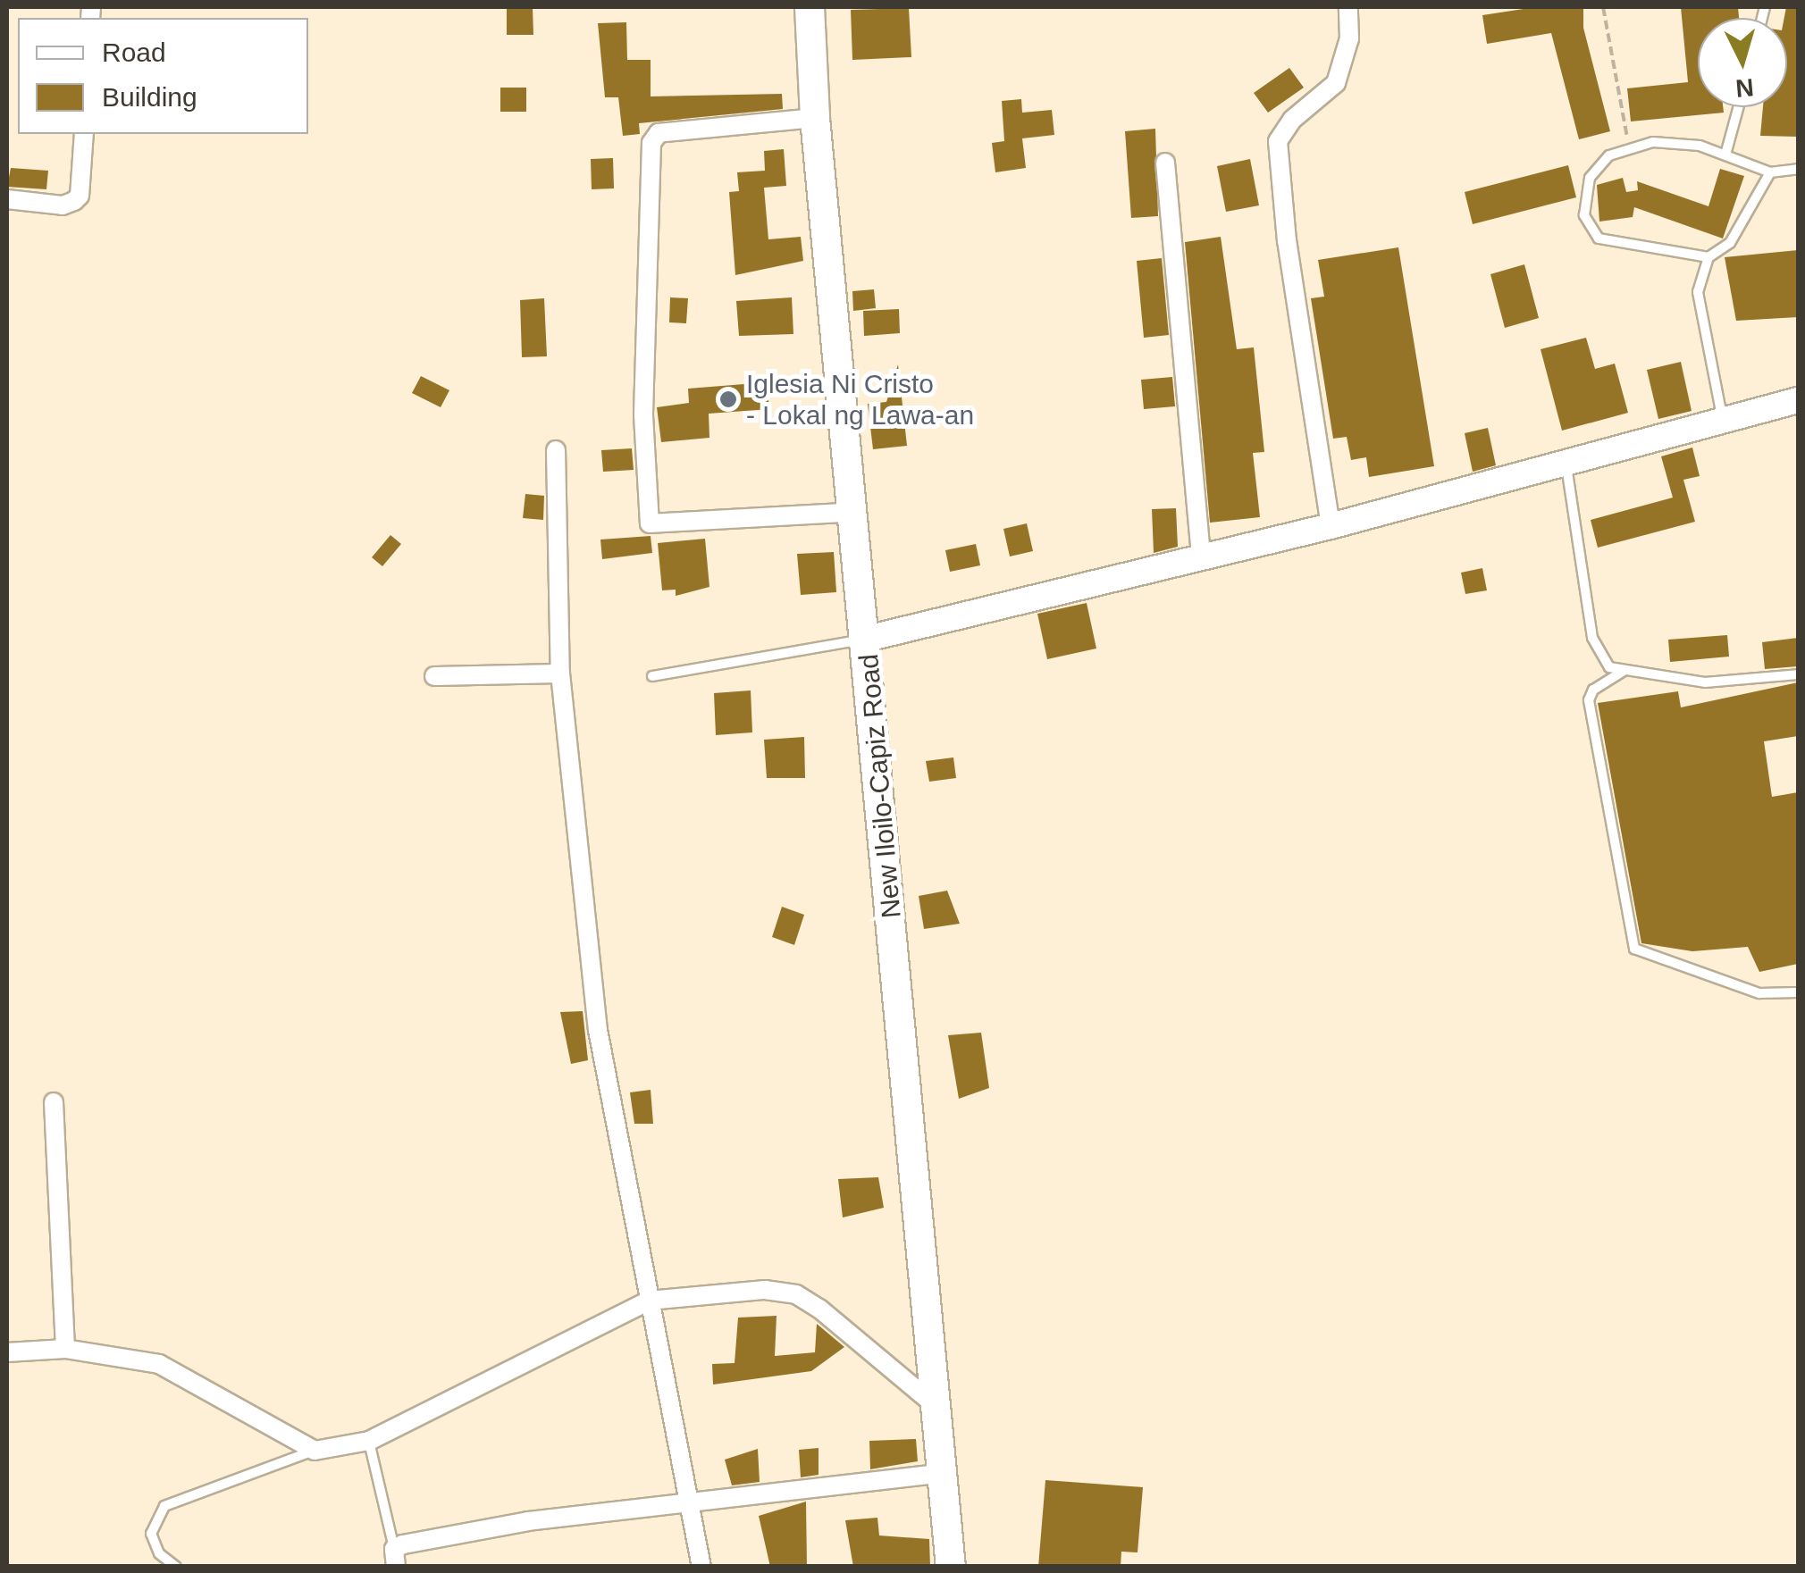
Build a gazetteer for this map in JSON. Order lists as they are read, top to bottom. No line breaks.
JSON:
{"streets":{"highway":["New Iloilo-Capiz Road"]},"places":["Iglesia Ni Cristo - Lokal ng Lawa-an"],"legend":["Road","Building"],"north":"bottom"}
